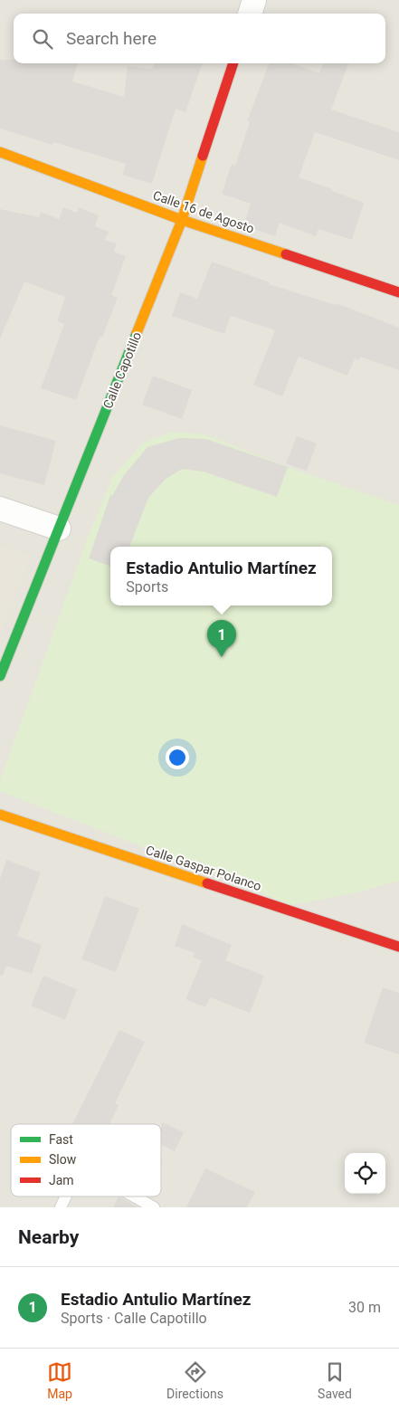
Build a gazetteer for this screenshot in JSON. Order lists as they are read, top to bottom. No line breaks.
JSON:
{"streets":{"street":["Calle 16 de Agosto","Calle Capotillo","Calle Gaspar Polanco"]},"crossings":[["Calle 16 de Agosto","Calle Capotillo"]],"legend":["Fast","Slow","Jam"],"page":{"search":"Search here","popup":["Estadio Antulio Martínez","Sports"],"pins":"1","heading":"Nearby","list":[{"mark":"1","name":"Estadio Antulio Martínez","note":"Sports · Calle Capotillo","value":"30 m"}],"nav":["Map","Directions","Saved"]}}
